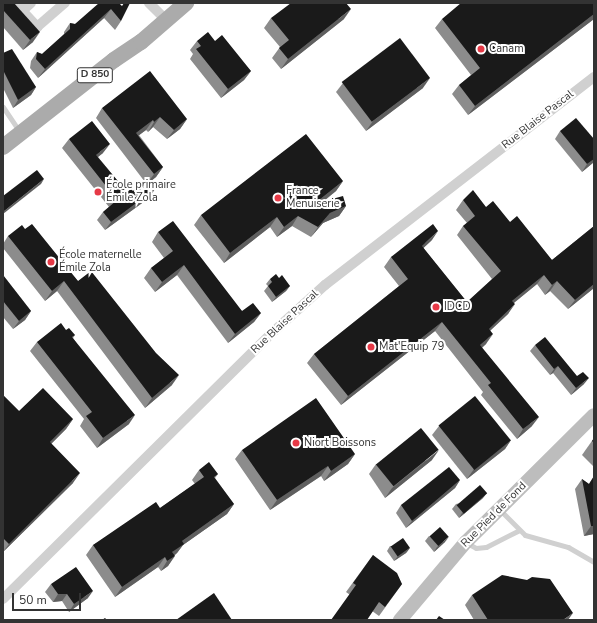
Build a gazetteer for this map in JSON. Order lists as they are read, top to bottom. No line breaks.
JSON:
{"streets":{"main road":["D 850","Rue Pied de Fond"],"street":["Rue Blaise Pascal"]},"places":["Canam","École primaire Émile Zola","France Menuiserie","École maternelle Émile Zola","IDCD","Mat'Equip 79","Niort Boissons"],"scale_bar":"50 m"}
